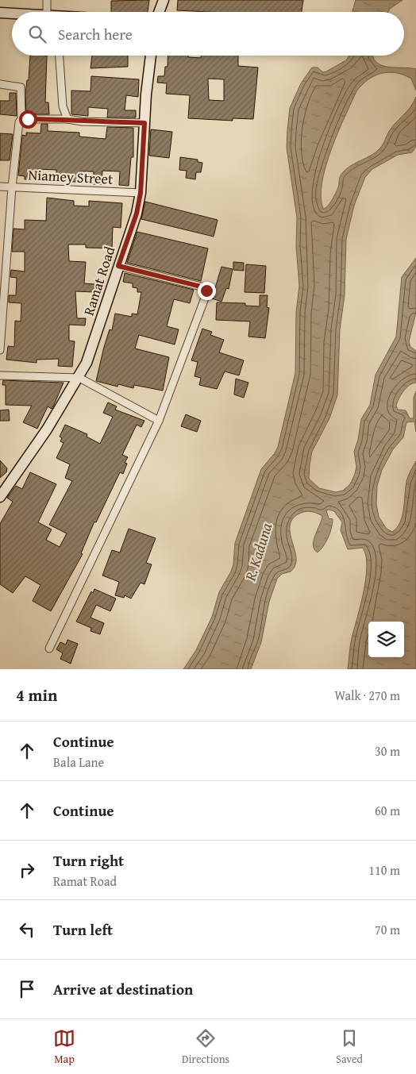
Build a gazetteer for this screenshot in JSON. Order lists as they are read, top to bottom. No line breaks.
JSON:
{"streets":{"street":["Niamey Street","Ramat Road"]},"crossings":[["Niamey Street","Ramat Road"]],"water":["R. Kaduna"],"page":{"search":"Search here","heading":["4 min","Walk · 270 m"],"list":[["Continue","Bala Lane","30 m"],["Continue","60 m"],["Turn right","Ramat Road","110 m"],["Turn left","70 m"],"Arrive at destination"],"nav":["Map","Directions","Saved"]}}
